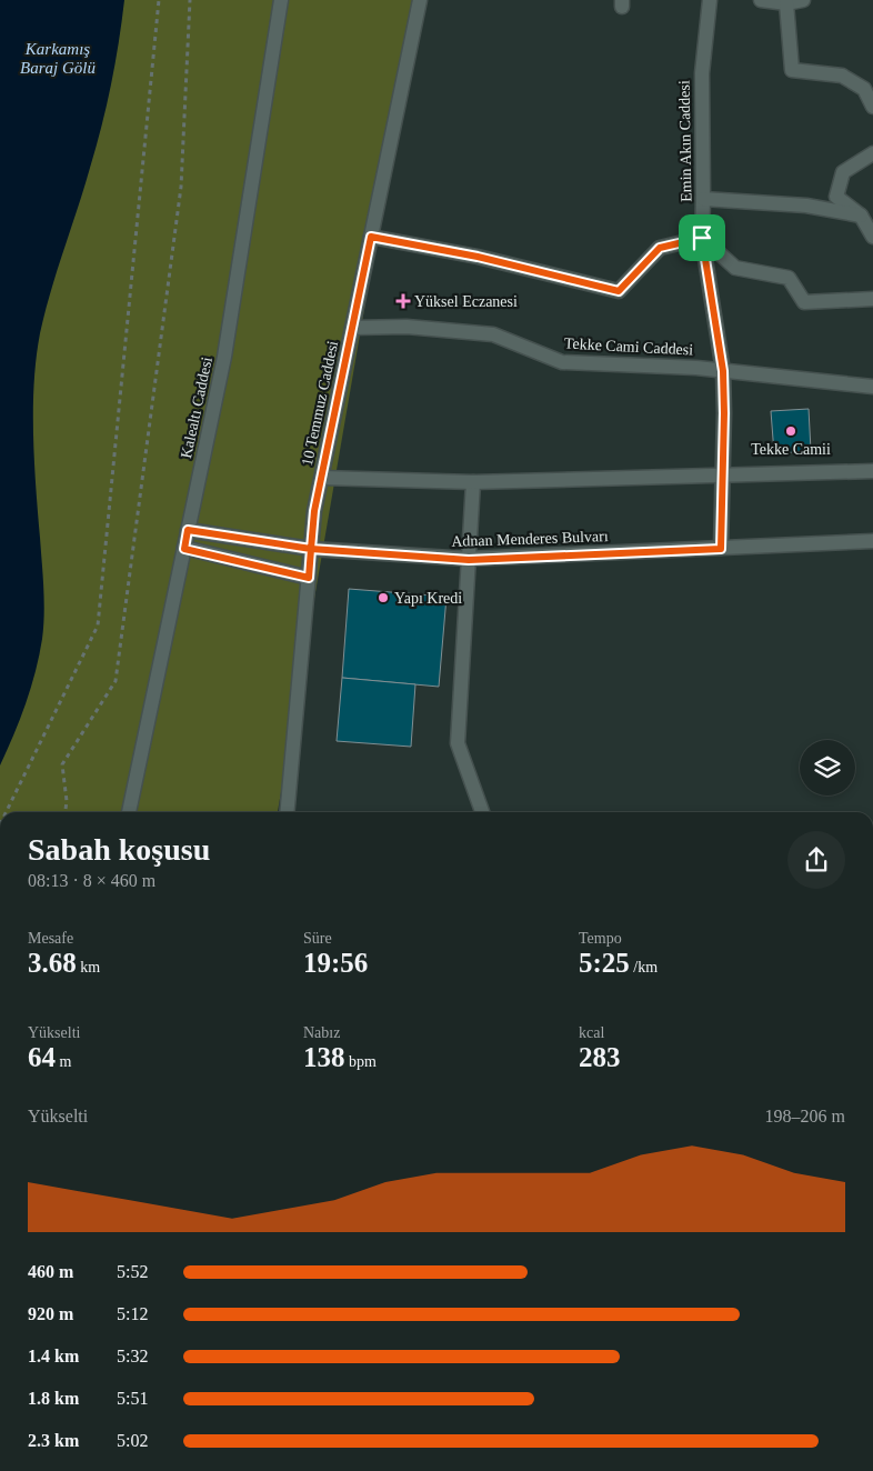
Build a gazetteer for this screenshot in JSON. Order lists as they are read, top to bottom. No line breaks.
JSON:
{"streets":{"street":["Emin Akın Caddesi","Tekke Cami Caddesi","10 Temmuz Caddesi","Kalealtı Caddesi","Adnan Menderes Bulvarı"]},"crossings":[["Emin Akın Caddesi","Tekke Cami Caddesi"],["Emin Akın Caddesi","Adnan Menderes Bulvarı"],["Tekke Cami Caddesi","10 Temmuz Caddesi"],["10 Temmuz Caddesi","Adnan Menderes Bulvarı"],["Kalealtı Caddesi","Adnan Menderes Bulvarı"]],"water":["Karkamış Baraj Gölü"],"places":{"health":["Yüksel Eczanesi"],"other":["Tekke Camii","Yapı Kredi"]},"page":{"heading":["Sabah koşusu","08:13 · 8 × 460 m"],"stats":[["Mesafe","3.68 km"],["Süre","19:56"],["Tempo","5:25 /km"],["Yükselti","64 m"],["Nabız","138 bpm"],["kcal","283"]],"chart":["Yükselti","198–206 m"],"list":[{"name":"460 m","note":"5:52"},{"name":"920 m","note":"5:12"},{"name":"1.4 km","note":"5:32"},{"name":"1.8 km","note":"5:51"},{"name":"2.3 km","note":"5:02"}]}}
